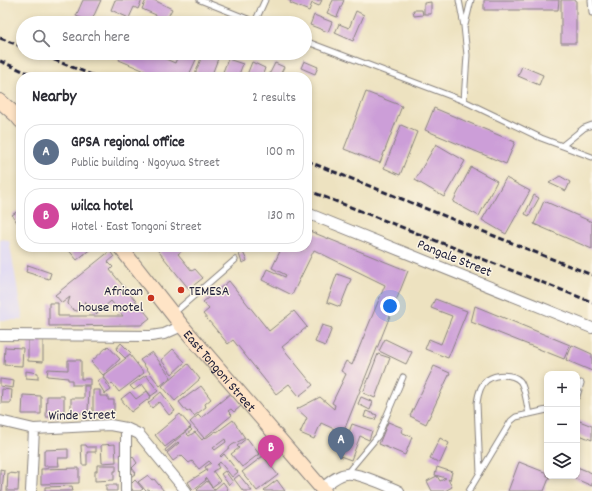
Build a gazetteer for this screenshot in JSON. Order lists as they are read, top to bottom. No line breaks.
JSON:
{"streets":{"street":["Pangale Street","East Tongoni Street","Winde Street"]},"places":["TEMESA","African house motel"],"page":{"search":"Search here","heading":["Nearby","2 results"],"list":[{"mark":"A","name":"GPSA regional office","note":"Public building · Ngoywa Street","value":"100 m"},{"mark":"B","name":"wilca hotel","note":"Hotel · East Tongoni Street","value":"130 m"}],"map_buttons":["+","−"],"pins":["A","B"]}}
